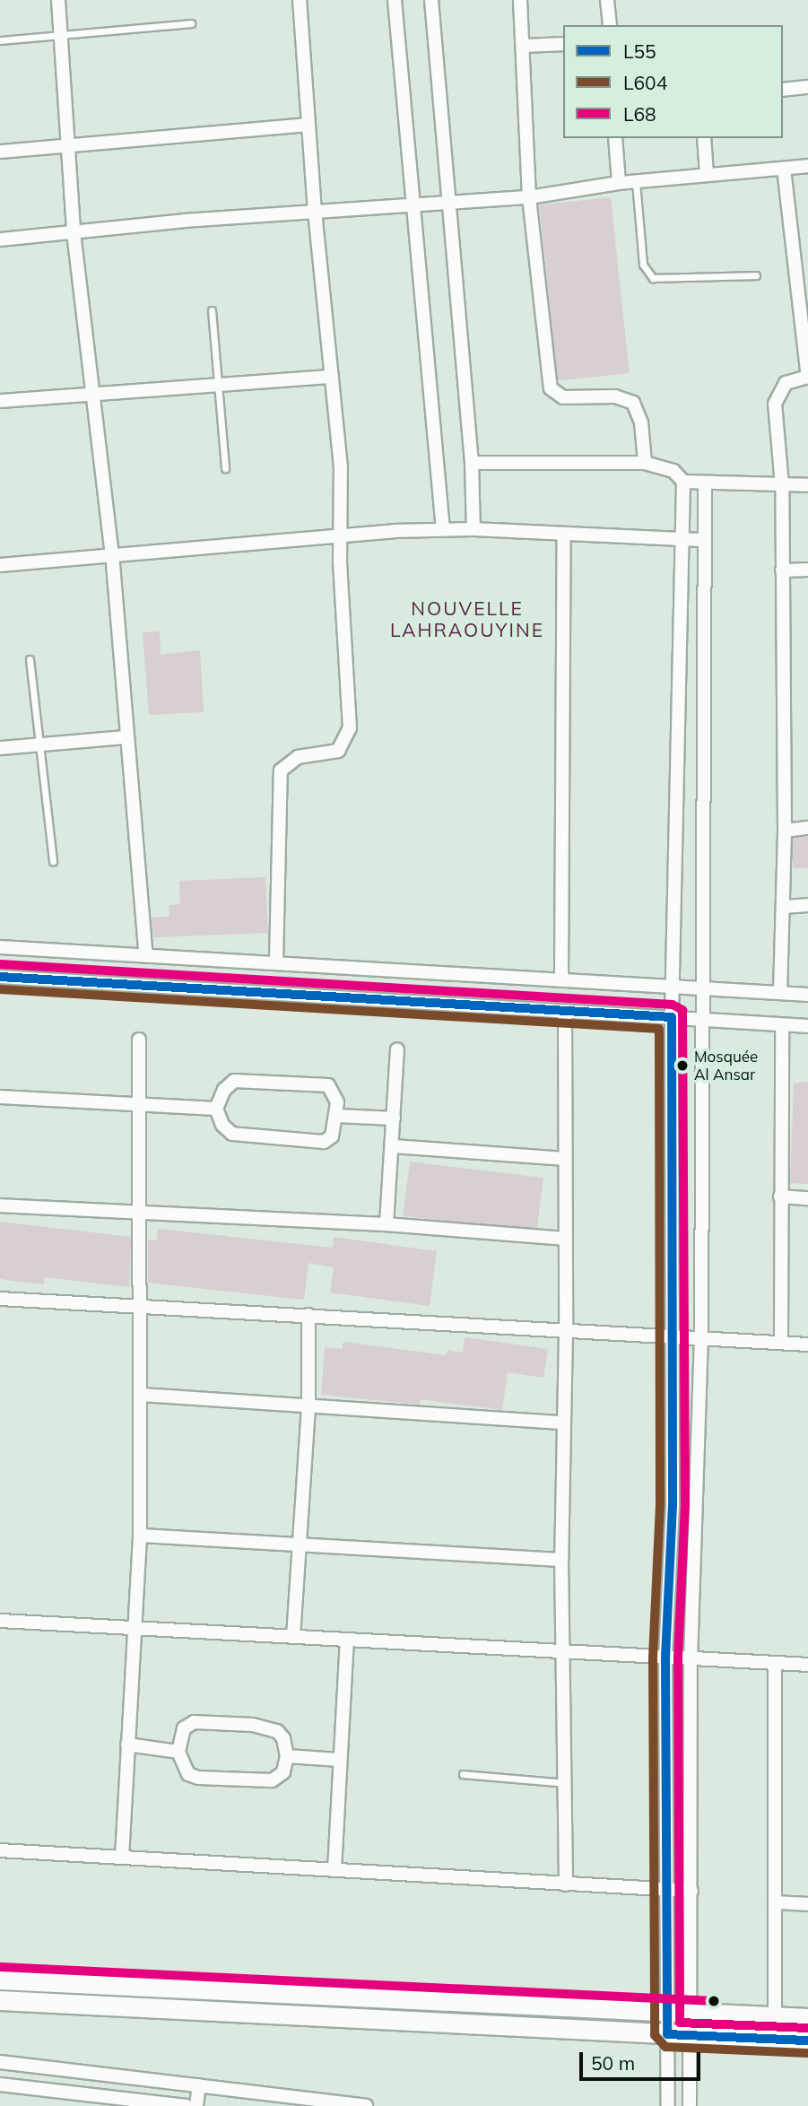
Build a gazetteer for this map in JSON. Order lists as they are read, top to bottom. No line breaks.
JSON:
{"districts":["NOUVELLE LAHRAOUYINE"],"places":["Mosquée Al Ansar"],"lines":["transit line L68","transit line L55","transit line L604"],"legend":["L55","L604","L68"],"scale_bar":"50 m"}
